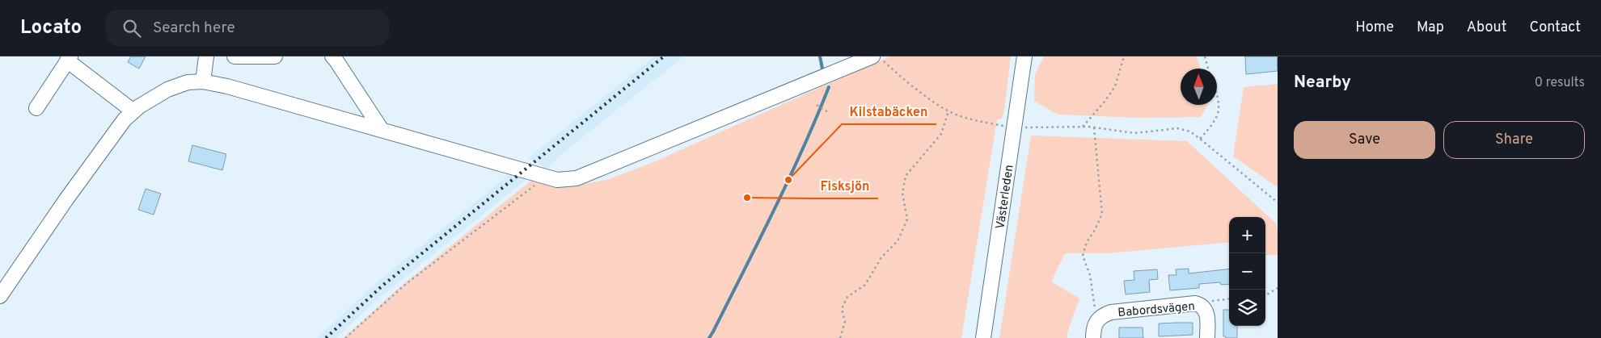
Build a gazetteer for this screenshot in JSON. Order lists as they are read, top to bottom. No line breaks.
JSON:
{"streets":{"street":["Västerleden","Babordsvägen"]},"places":["Kilstabäcken","Fisksjön"],"north":"top","page":{"header":"Locato","search":"Search here","nav":["Home","Map","About","Contact"],"heading":["Nearby","0 results"],"buttons":["Save","Share"],"map_buttons":["+","−"]}}
